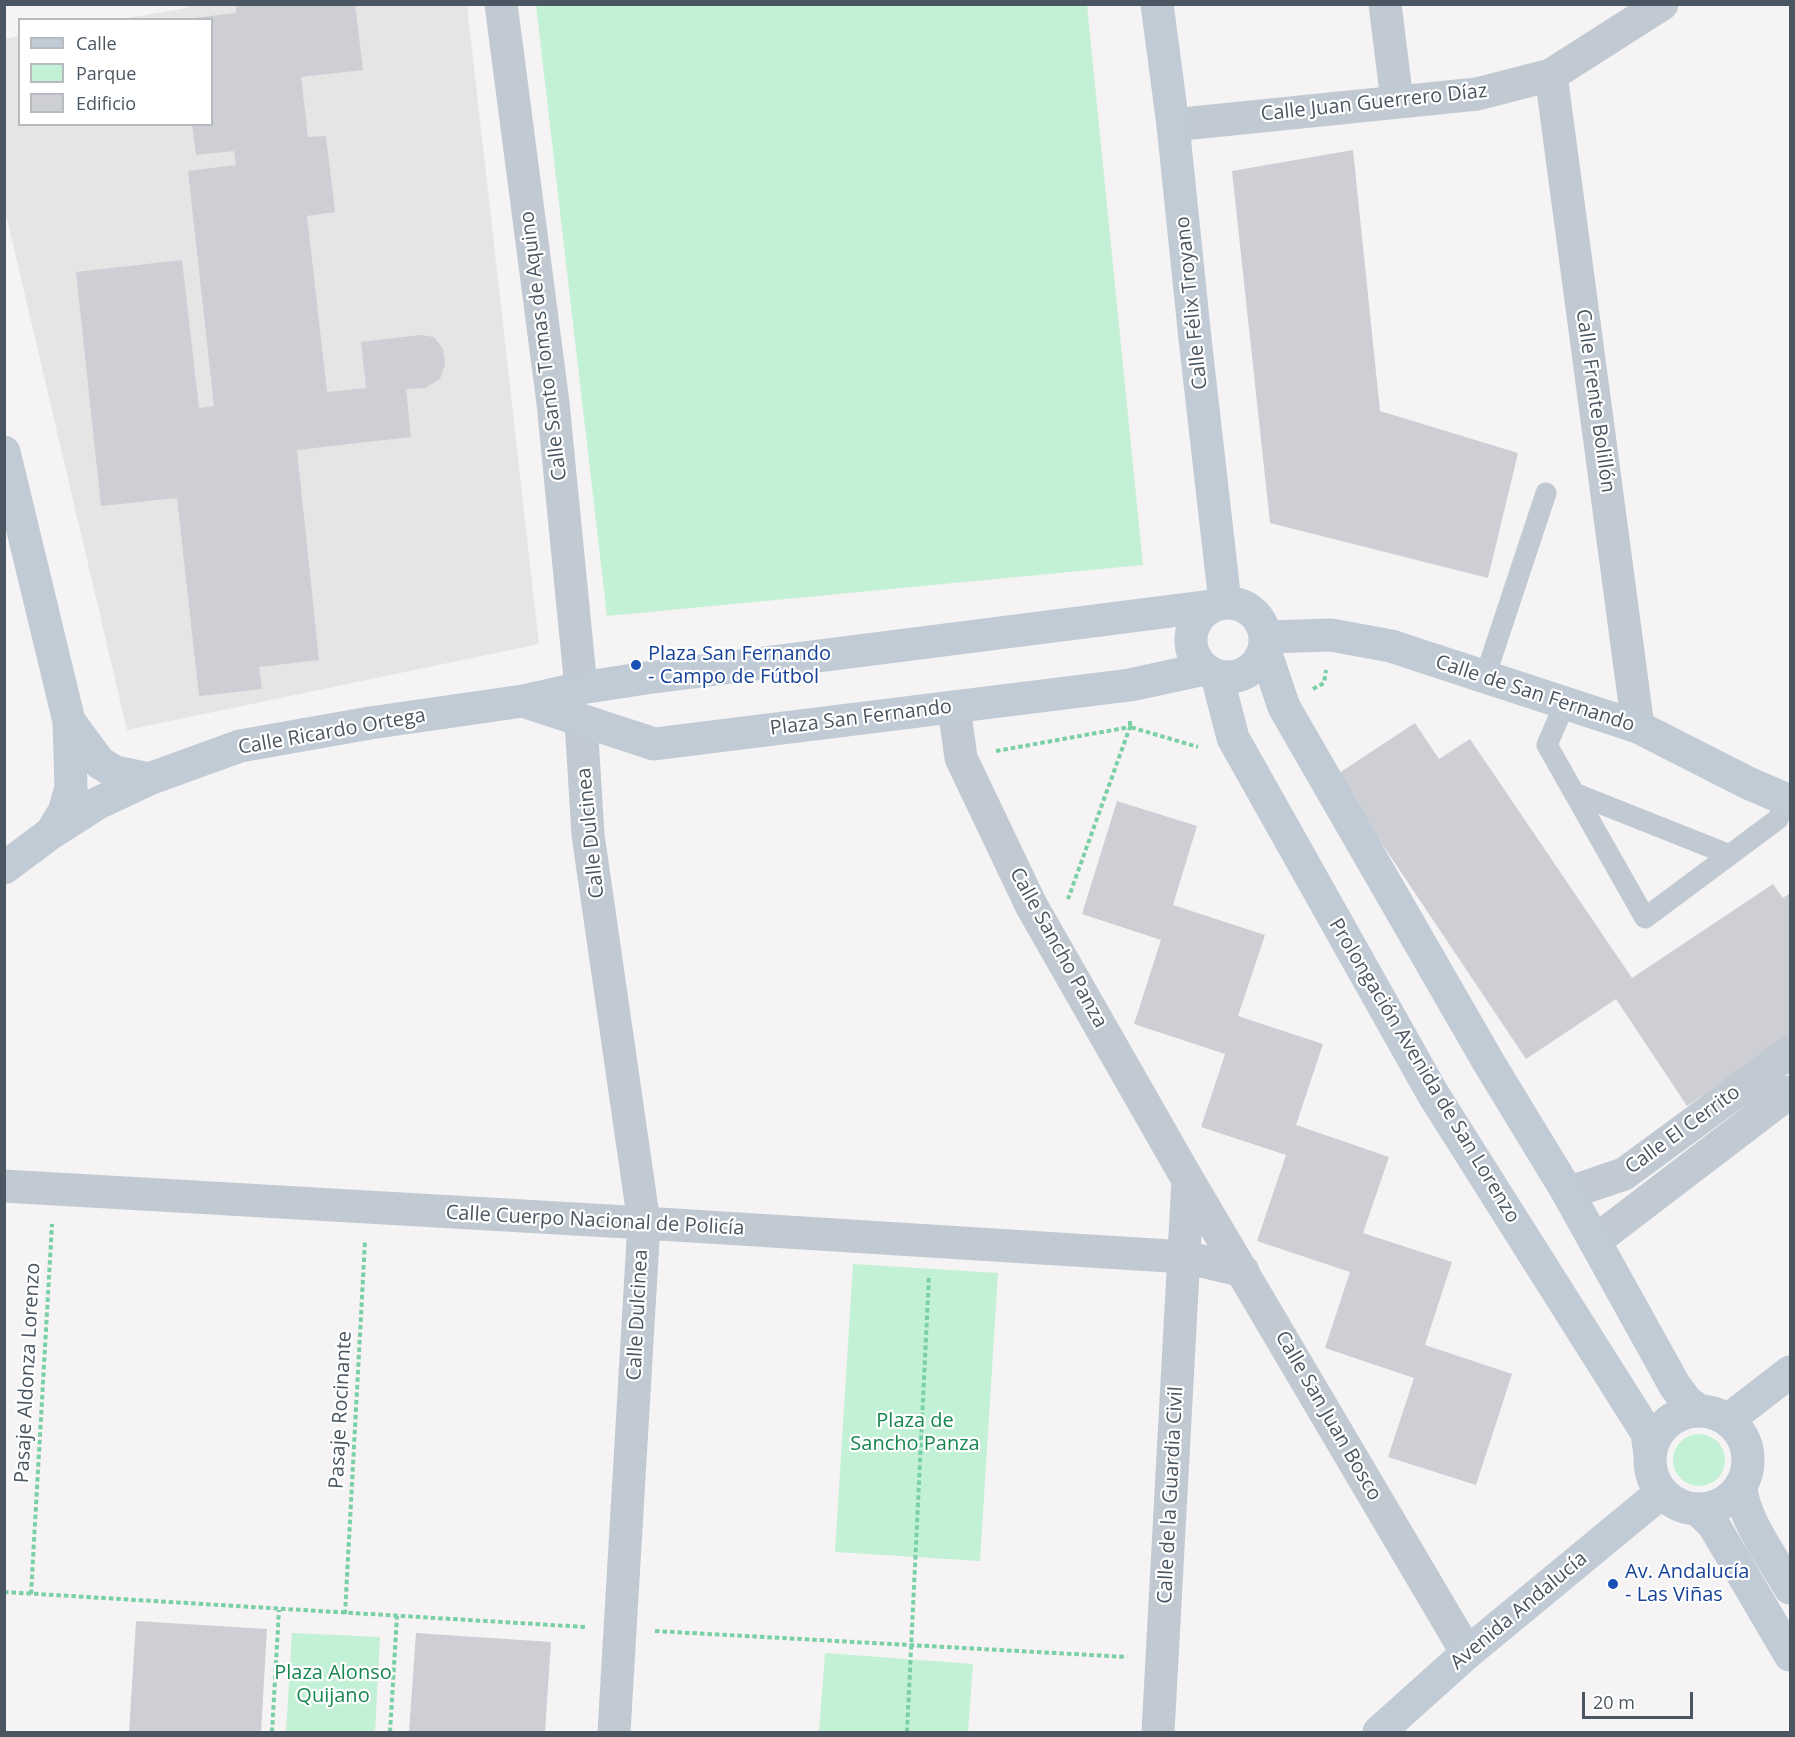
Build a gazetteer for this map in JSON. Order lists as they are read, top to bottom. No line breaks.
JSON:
{"streets":{"street":["Calle Juan Guerrero Díaz","Calle Félix Troyano","Calle Santo Tomas de Aquino","Calle Frente Bolillón","Calle de San Fernando","Plaza San Fernando","Calle Ricardo Ortega","Calle Dulcinea","Calle Sancho Panza","Prolongación Avenida de San Lorenzo","Calle El Cerrito","Calle Cuerpo Nacional de Policía","Calle San Juan Bosco","Calle de la Guardia Civil","Avenida Andalucía"],"path":["Pasaje Aldonza Lorenzo","Pasaje Rocinante"]},"crossings":[["Calle Juan Guerrero Díaz","Calle Félix Troyano"],["Calle Juan Guerrero Díaz","Calle Frente Bolillón"],["Calle Félix Troyano","Calle de San Fernando"],["Calle Félix Troyano","Plaza San Fernando"],["Calle Félix Troyano","Prolongación Avenida de San Lorenzo"],["Calle Santo Tomas de Aquino","Calle Ricardo Ortega"],["Calle Frente Bolillón","Calle de San Fernando"],["Calle de San Fernando","Plaza San Fernando"],["Calle de San Fernando","Prolongación Avenida de San Lorenzo"],["Plaza San Fernando","Calle Ricardo Ortega"],["Plaza San Fernando","Calle Dulcinea"],["Plaza San Fernando","Calle Sancho Panza"],["Plaza San Fernando","Prolongación Avenida de San Lorenzo"],["Calle Dulcinea","Calle Cuerpo Nacional de Policía"],["Calle Sancho Panza","Calle San Juan Bosco"],["Calle Sancho Panza","Calle de la Guardia Civil"],["Prolongación Avenida de San Lorenzo","Avenida Andalucía"],["Calle Cuerpo Nacional de Policía","Pasaje Aldonza Lorenzo"],["Calle Cuerpo Nacional de Policía","Pasaje Rocinante"],["Calle Cuerpo Nacional de Policía","Calle San Juan Bosco"],["Calle Cuerpo Nacional de Policía","Calle de la Guardia Civil"],["Calle San Juan Bosco","Calle de la Guardia Civil"],["Calle San Juan Bosco","Avenida Andalucía"]],"parks":["Plaza de Sancho Panza","Plaza Alonso Quijano"],"places":["Plaza San Fernando - Campo de Fútbol","Av. Andalucía - Las Viñas"],"legend":["Calle","Parque","Edificio"],"scale_bar":"20 m"}
